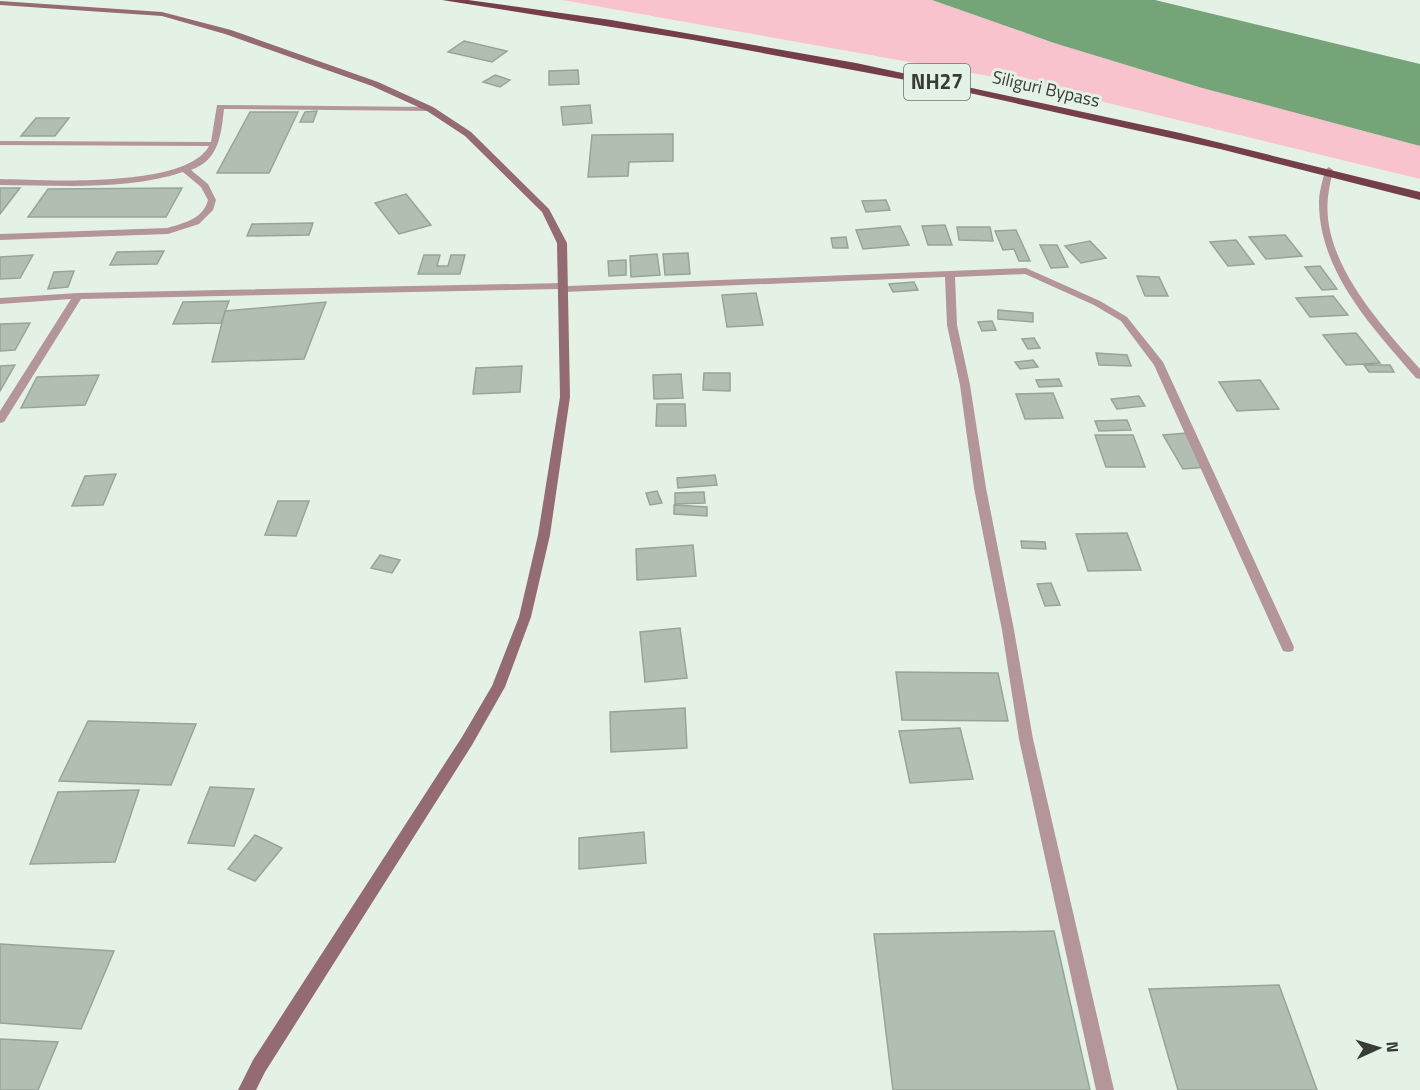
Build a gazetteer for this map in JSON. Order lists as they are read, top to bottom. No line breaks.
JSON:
{"streets":{"highway":["NH27","Siliguri Bypass"]},"north":"right"}
